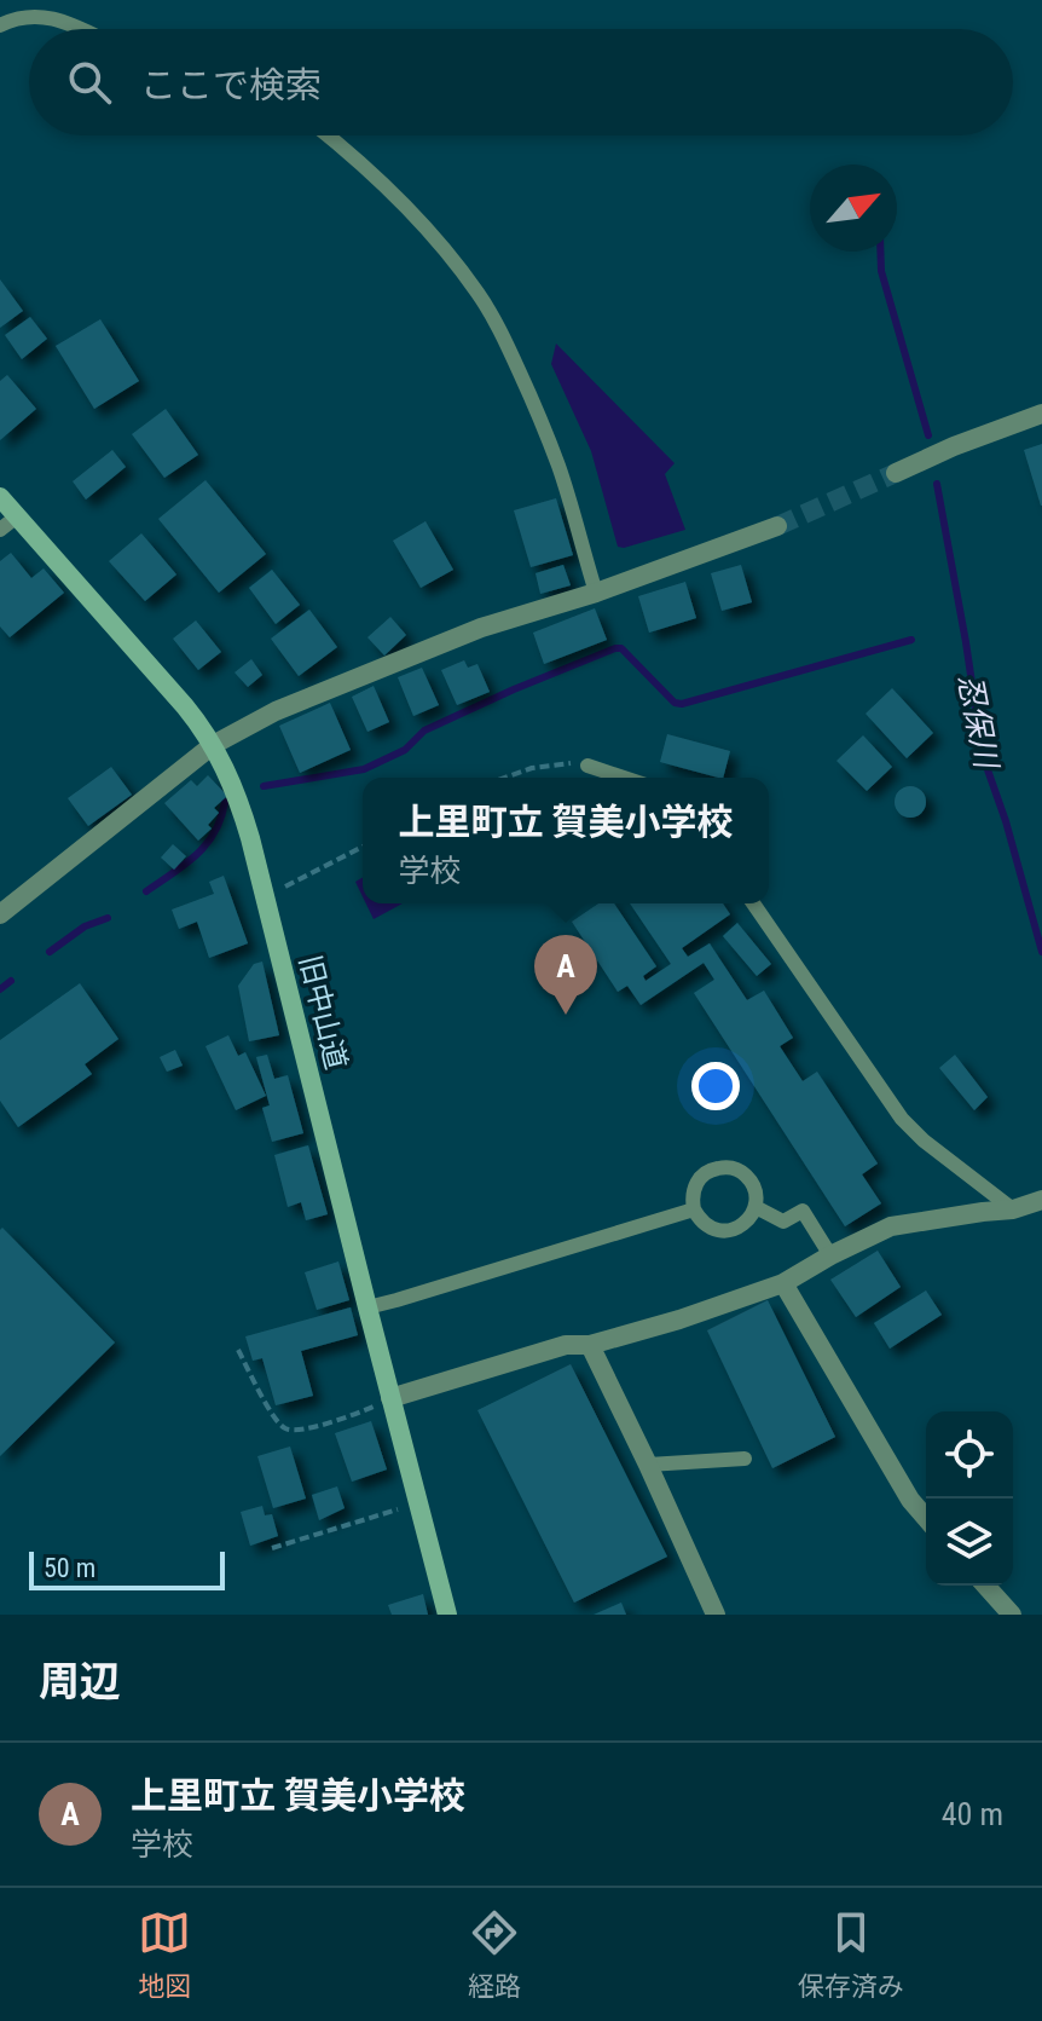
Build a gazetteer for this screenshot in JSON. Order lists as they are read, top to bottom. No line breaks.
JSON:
{"streets":{"main road":["旧中山道"]},"water":["忍保川"],"scale_bar":"50 m","north":"top right","page":{"search":"ここで検索","popup":["上里町立 賀美小学校","学校"],"pins":"A","scale":"50 m","heading":"周辺","list":[{"mark":"A","name":"上里町立 賀美小学校","note":"学校","value":"40 m"}],"nav":["地図","経路","保存済み"]}}
